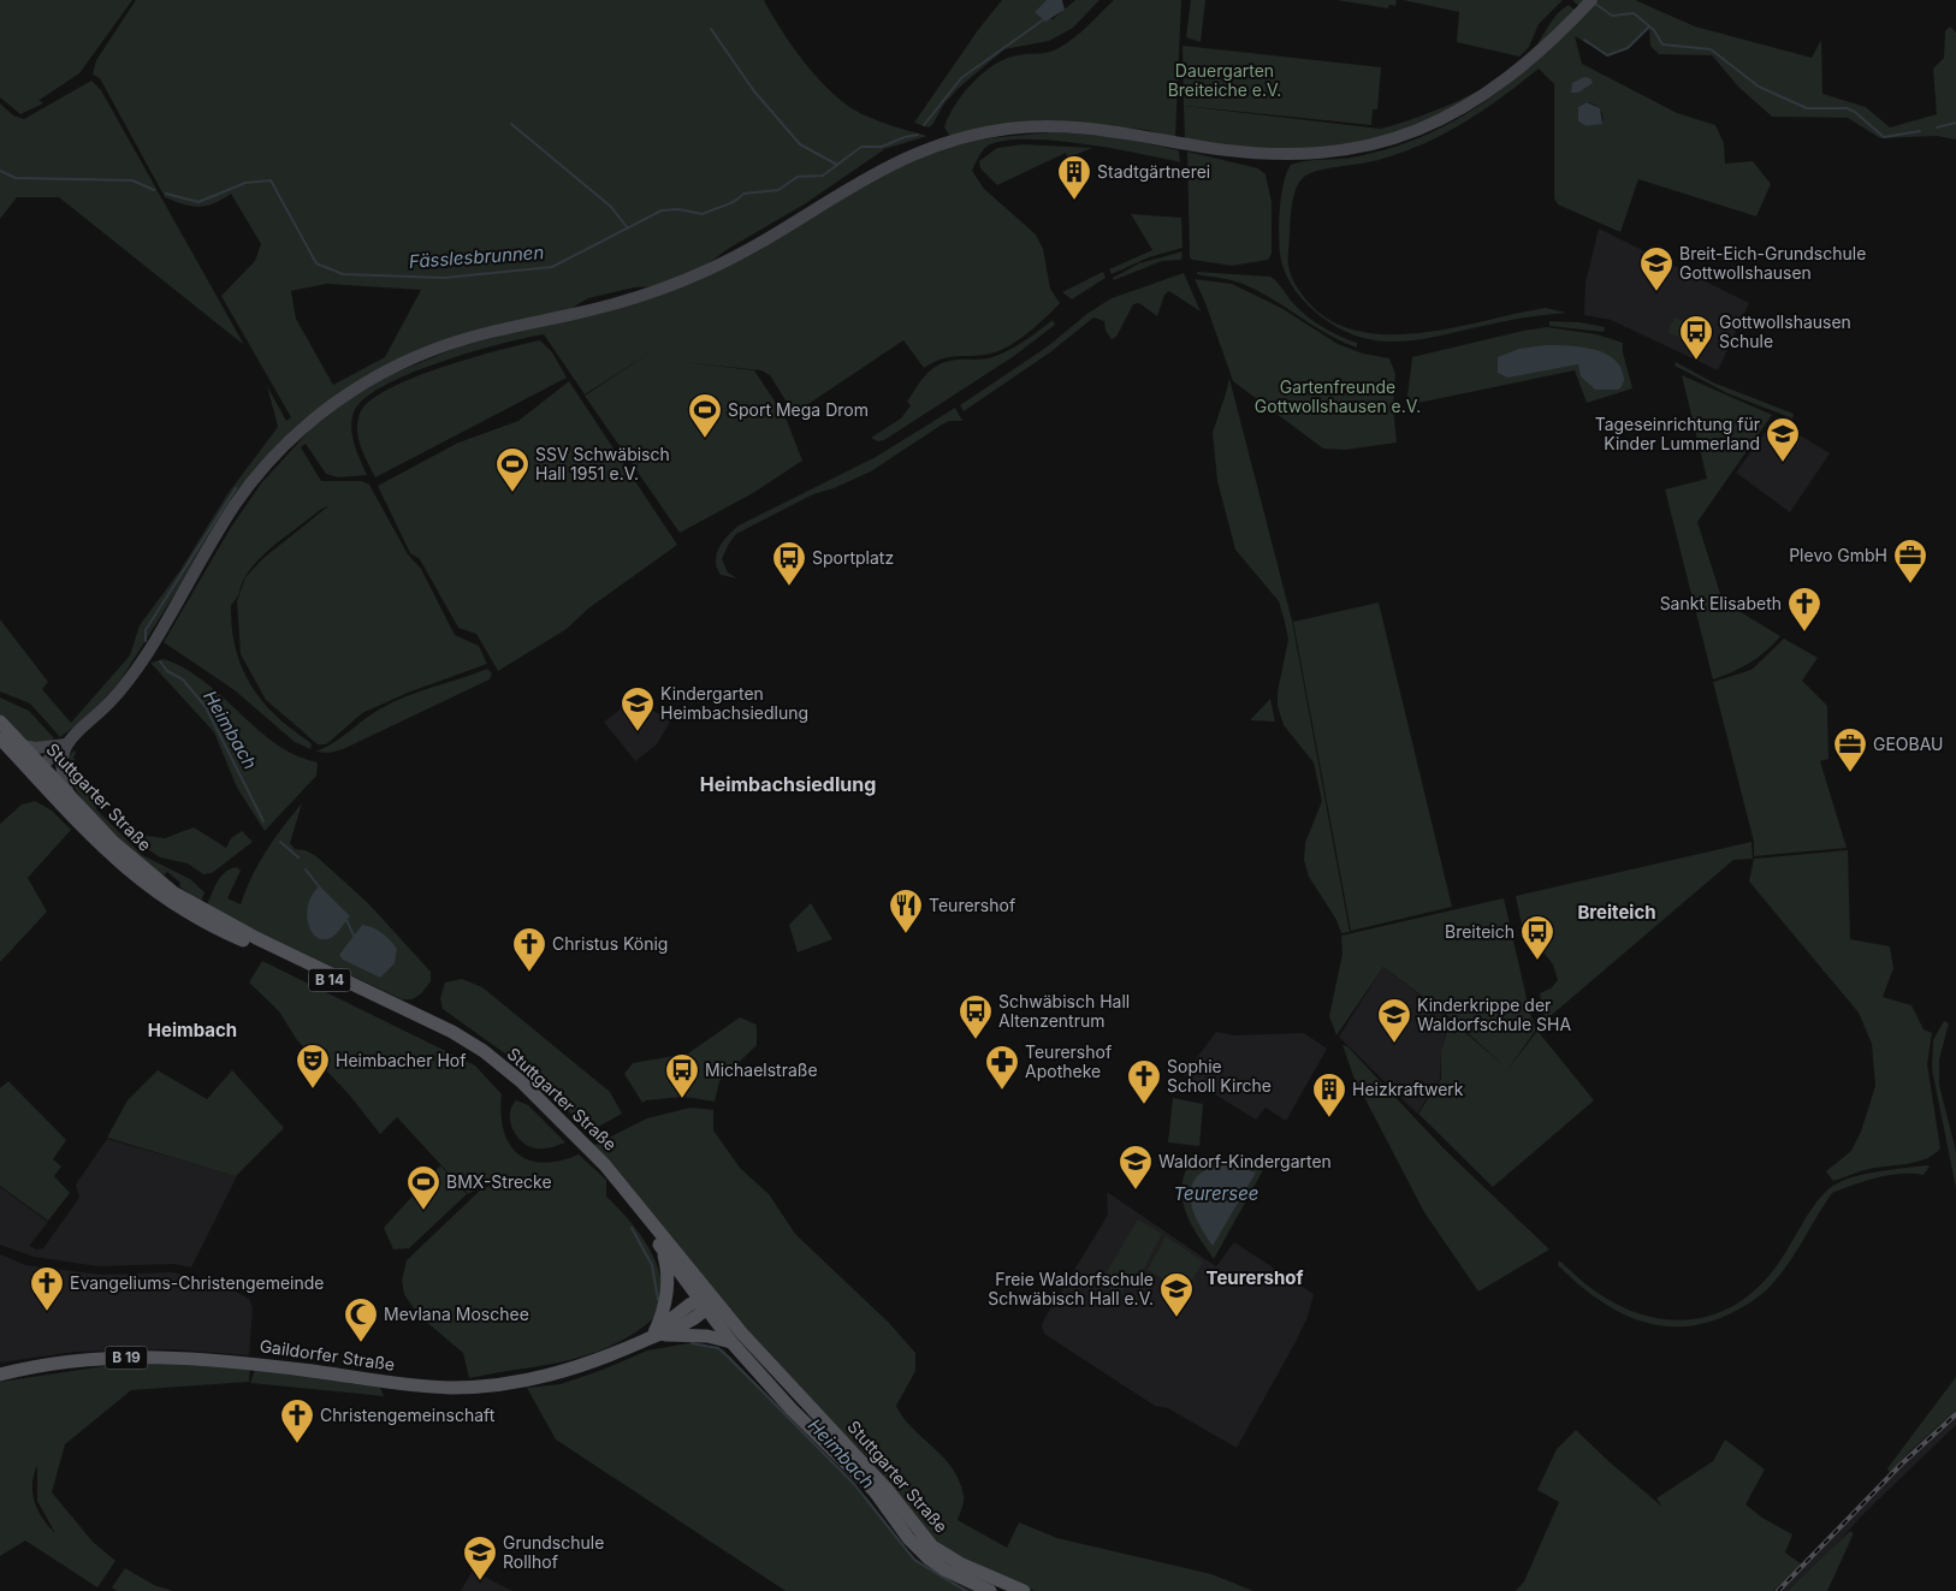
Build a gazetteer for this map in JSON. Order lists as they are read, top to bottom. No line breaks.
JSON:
{"streets":{"main road":["Stuttgarter Straße","B 14","Gaildorfer Straße","B 19"]},"crossings":[["Stuttgarter Straße","B 14"],["Stuttgarter Straße","Gaildorfer Straße"],["B 14","Gaildorfer Straße"]],"districts":["Heimbachsiedlung","Breiteich","Heimbach","Teurershof"],"water":["Fässlesbrunnen","Heimbach","Teurersee"],"parks":["Dauergarten Breiteiche e.V.","Gartenfreunde Gottwollshausen e.V."],"places":{"building":["Stadtgärtnerei","Heizkraftwerk"],"school or university":["Breit-Eich-Grundschule Gottwollshausen","Tageseinrichtung für Kinder Lummerland","Kindergarten Heimbachsiedlung","Kinderkrippe der Waldorfschule SHA","Waldorf-Kindergarten","Freie Waldorfschule Schwäbisch Hall e.V.","Grundschule Rollhof"],"bus stop":["Gottwollshausen Schule","Sportplatz","Breiteich","Schwäbisch Hall Altenzentrum","Michaelstraße"],"sports":["Sport Mega Drom","SSV Schwäbisch Hall 1951 e.V.","BMX-Strecke"],"office":["Plevo GmbH","GEOBAU"],"church":["Sankt Elisabeth","Christus König","Sophie Scholl Kirche","Evangeliums-Christengemeinde","Christengemeinschaft"],"restaurant":["Teurershof"],"theatre":["Heimbacher Hof"],"pharmacy":["Teurershof Apotheke"],"mosque":["Mevlana Moschee"]}}
